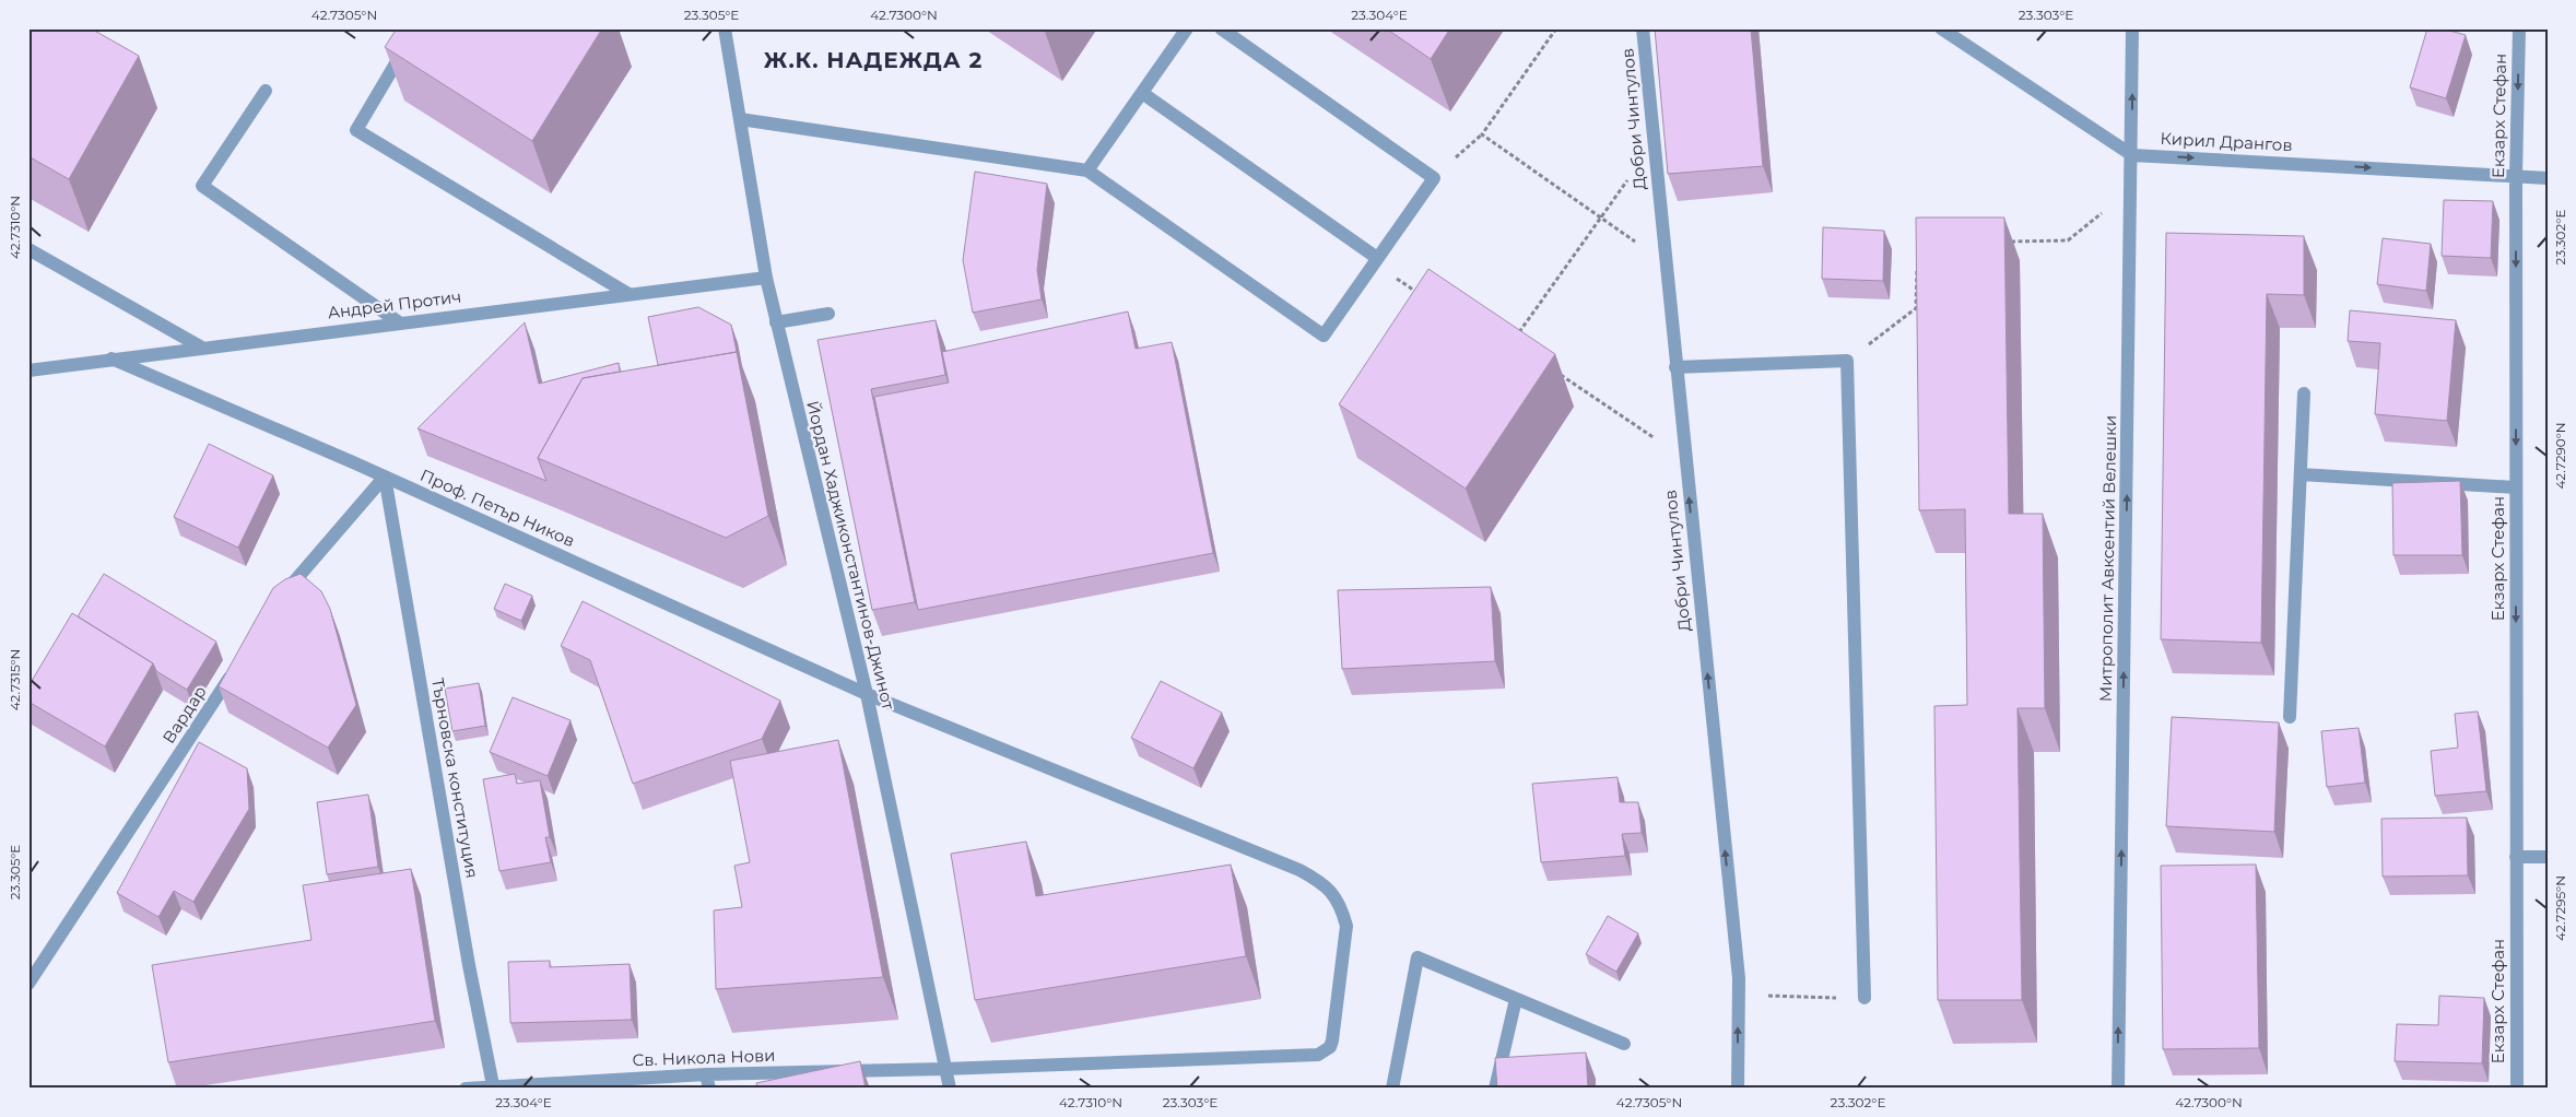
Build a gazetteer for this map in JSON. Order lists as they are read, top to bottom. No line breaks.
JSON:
{"streets":{"street":["Екзарх Стефан","Добри Чинтулов","Кирил Дрангов","Андрей Протич","Проф. Петър Ников","Йордан Хаджиконстантинов-Джинот","Митрополит Авксентий Велешки","Вардар","Търновска конституция","Св. Никола Нови"]},"crossings":[["Екзарх Стефан","Кирил Дрангов"],["Кирил Дрангов","Митрополит Авксентий Велешки"],["Андрей Протич","Проф. Петър Ников"],["Андрей Протич","Йордан Хаджиконстантинов-Джинот"],["Проф. Петър Ников","Йордан Хаджиконстантинов-Джинот"],["Проф. Петър Ников","Търновска конституция"],["Проф. Петър Ников","Св. Никола Нови"],["Йордан Хаджиконстантинов-Джинот","Св. Никола Нови"],["Търновска конституция","Св. Никола Нови"]],"one_way":["Екзарх Стефан","Добри Чинтулов","Кирил Дрангов","Митрополит Авксентий Велешки"],"districts":["Ж.К. НАДЕЖДА 2"],"coordinates":["42.7305°N","23.305°E","42.7300°N","23.304°E","23.303°E","42.7310°N","23.302°E","42.7290°N","42.7315°N","42.7295°N"]}
